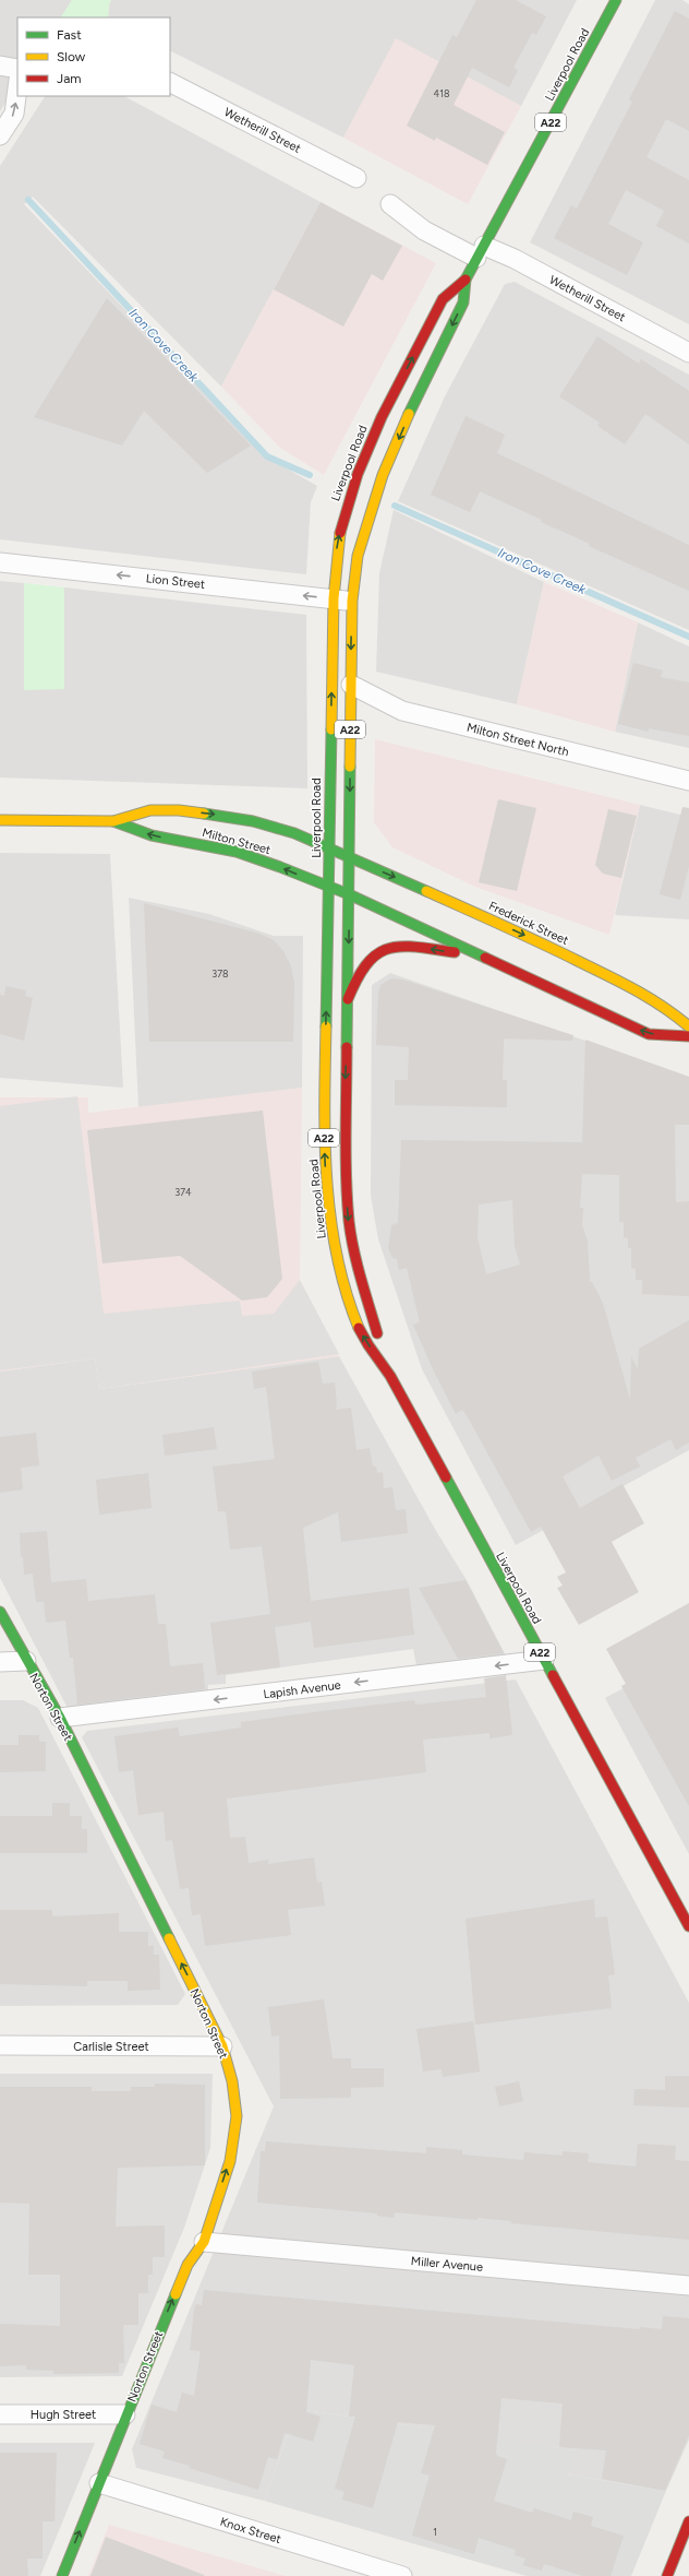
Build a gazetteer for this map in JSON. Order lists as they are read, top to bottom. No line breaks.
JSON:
{"streets":{"main road":["Liverpool Road","A22","Milton Street","Frederick Street","Norton Street"],"street":["Wetherill Street","Lion Street","Milton Street North","Lapish Avenue","Carlisle Street","Miller Avenue","Hugh Street","Knox Street"]},"crossings":[["Liverpool Road","Wetherill Street"],["Liverpool Road","Lion Street"],["Liverpool Road","Milton Street North"],["Liverpool Road","Milton Street"],["Liverpool Road","Frederick Street"],["Liverpool Road","Lapish Avenue"],["Milton Street","Frederick Street"],["Lapish Avenue","Norton Street"],["Norton Street","Carlisle Street"],["Norton Street","Miller Avenue"],["Norton Street","Hugh Street"],["Norton Street","Knox Street"]],"one_way":["Lion Street","Lapish Avenue","Norton Street"],"water":["Iron Cove Creek"],"house_numbers":["418","378","374","1"],"legend":["Fast","Slow","Jam"]}
